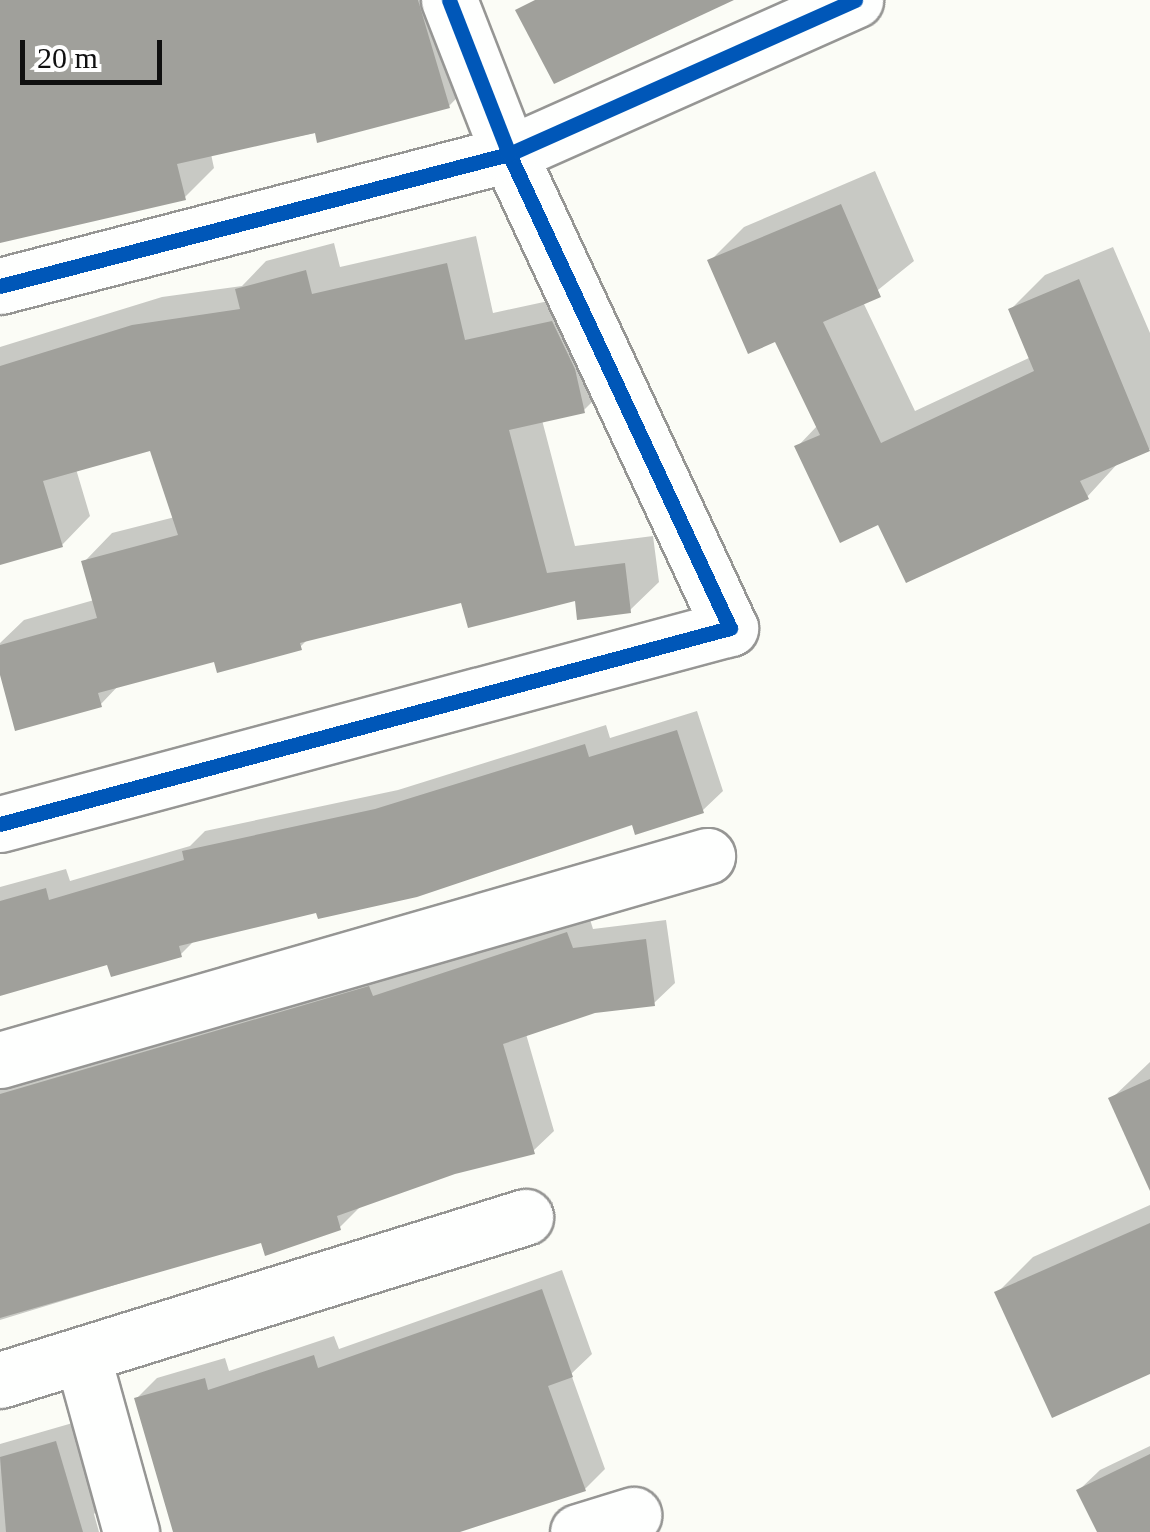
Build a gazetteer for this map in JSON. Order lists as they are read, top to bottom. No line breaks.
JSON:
{"scale_bar":"20 m"}
